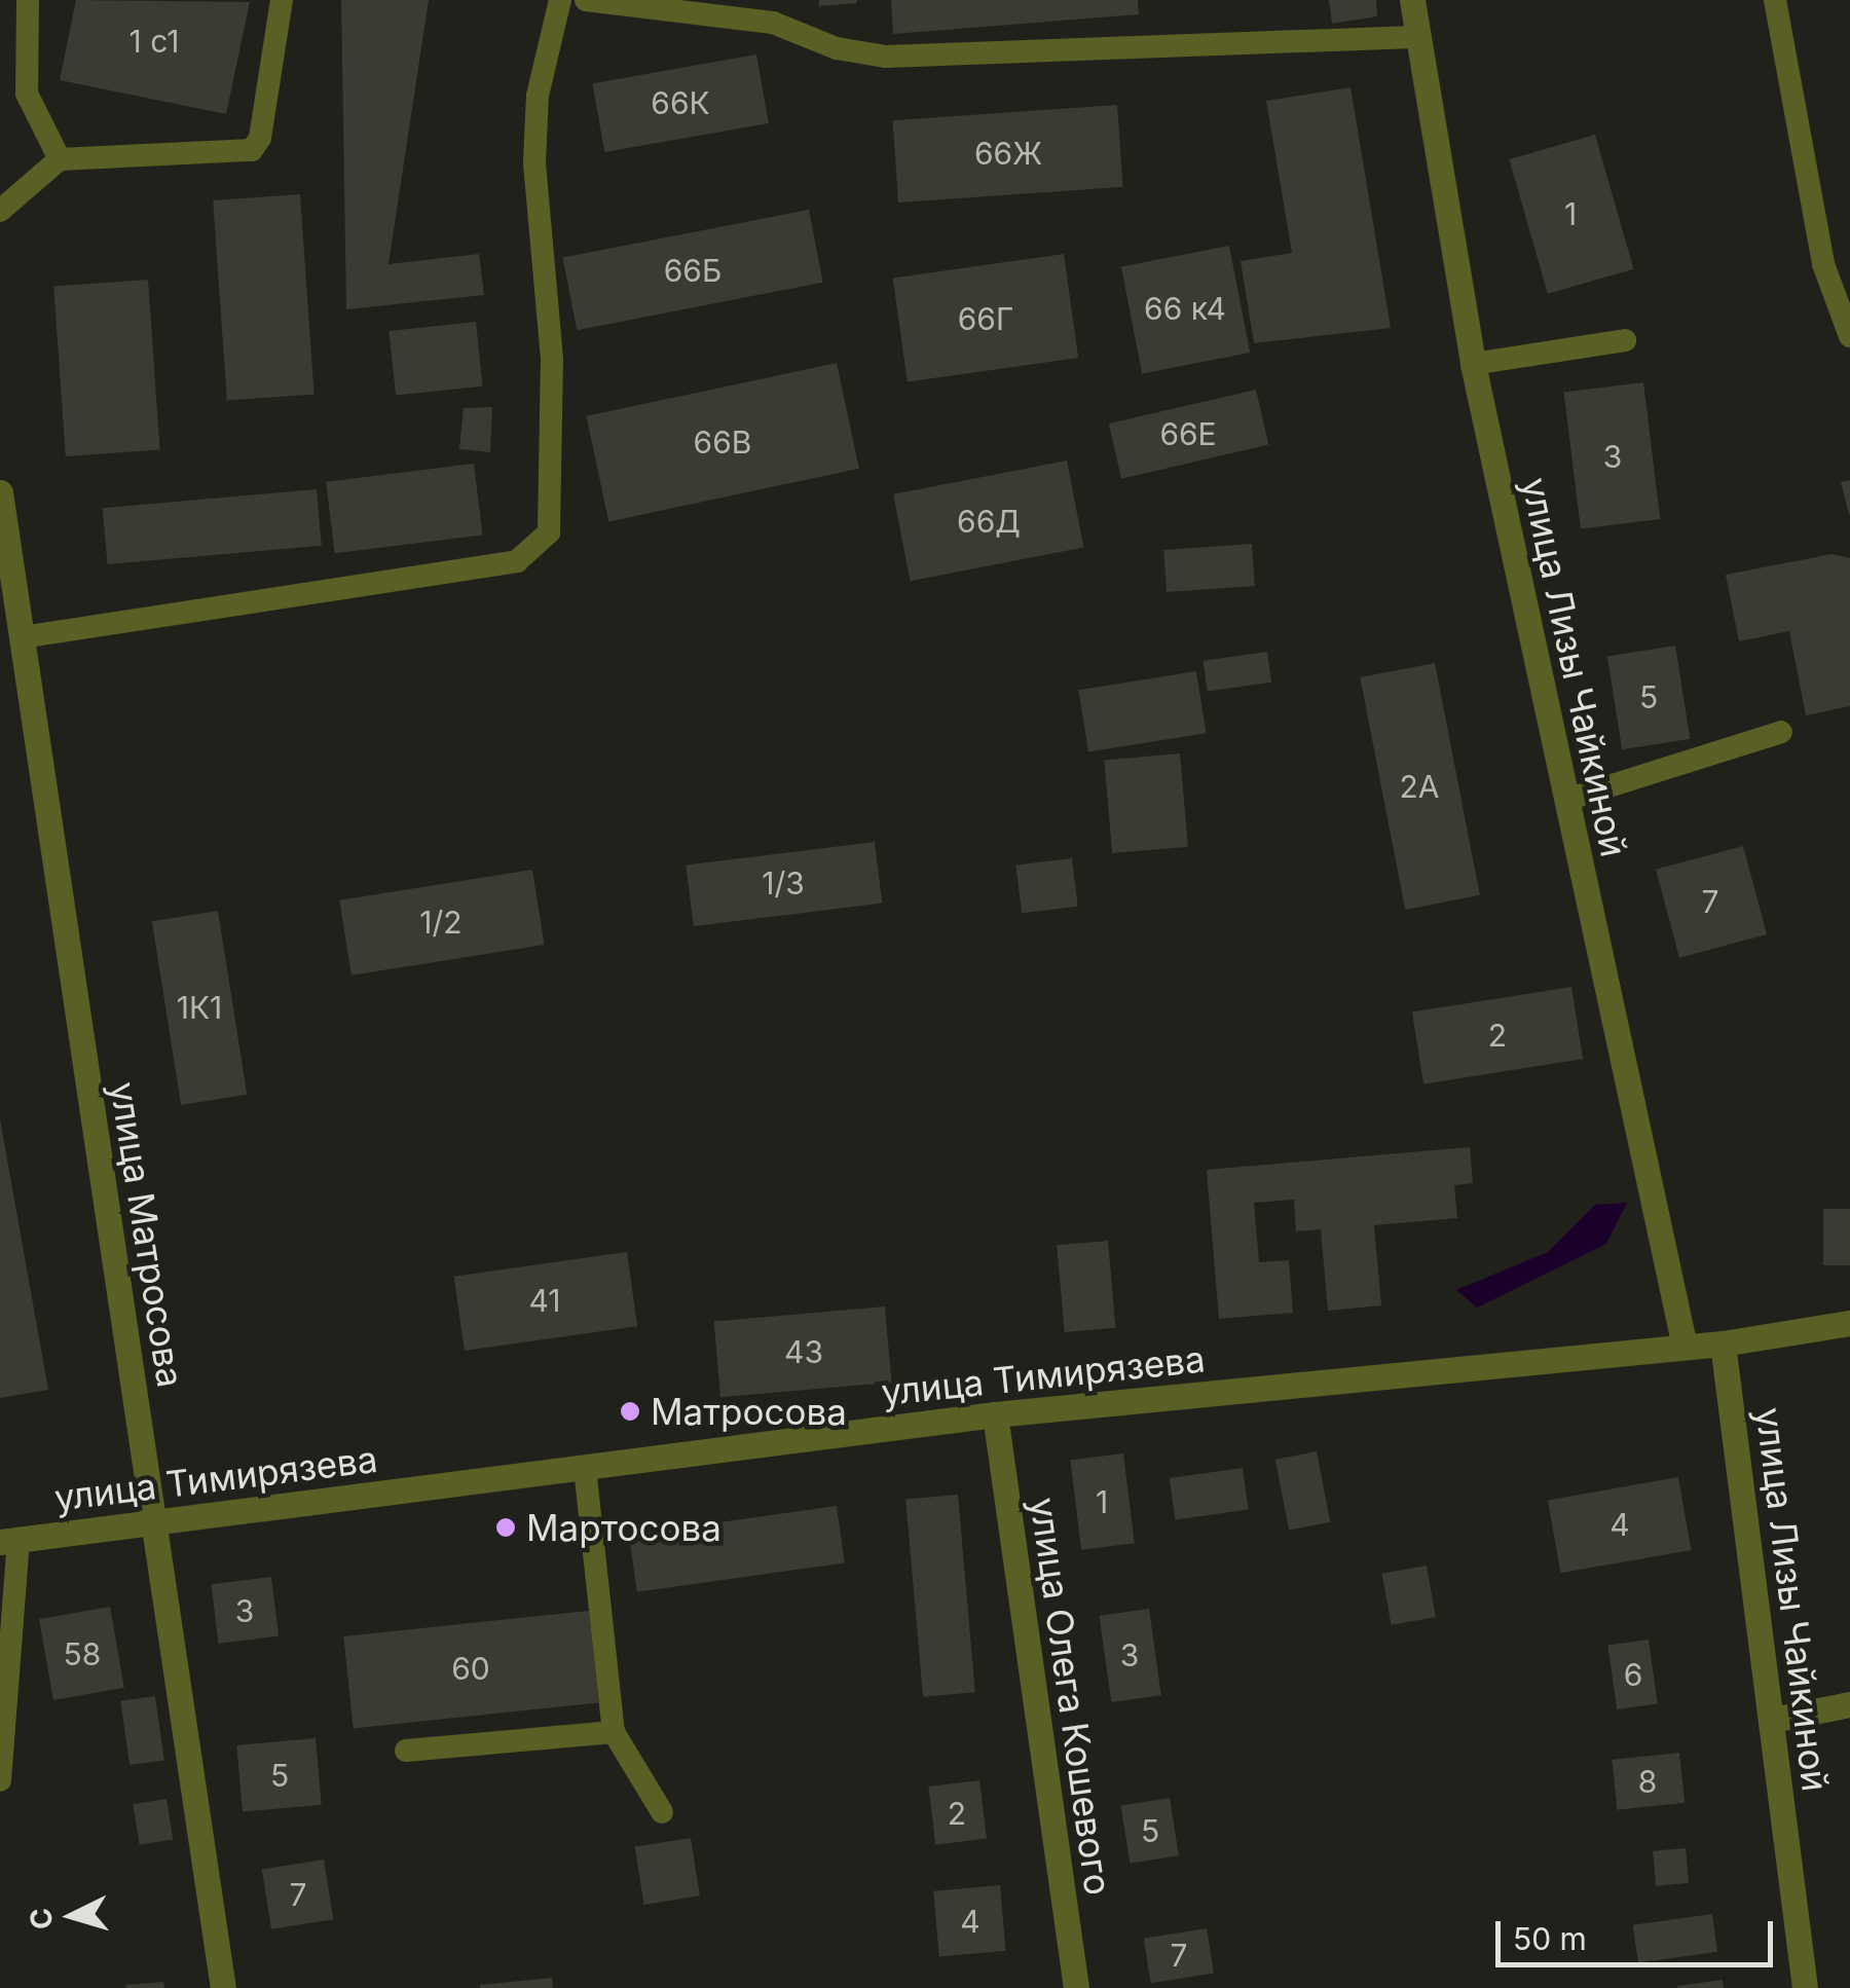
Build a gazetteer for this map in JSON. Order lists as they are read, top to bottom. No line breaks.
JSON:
{"streets":{"street":["улица Лизы Чайкиной","улица Матросова","улица Тимирязева","улица Олега Кошевого"]},"crossings":[["улица Лизы Чайкиной","улица Тимирязева"],["улица Матросова","улица Тимирязева"],["улица Тимирязева","улица Олега Кошевого"]],"places":["Матросова","Мартосова"],"house_numbers":["1 с1","66К","66Ж","1","66Б","66 к4","66Г","66Е","66В","3","66Д","5","2А","1/3","7","1/2","1К1","2","41","43","1","4","3","58","3","60","6","5","8","2","5","7","4","7"],"scale_bar":"50 m","north":"left"}
